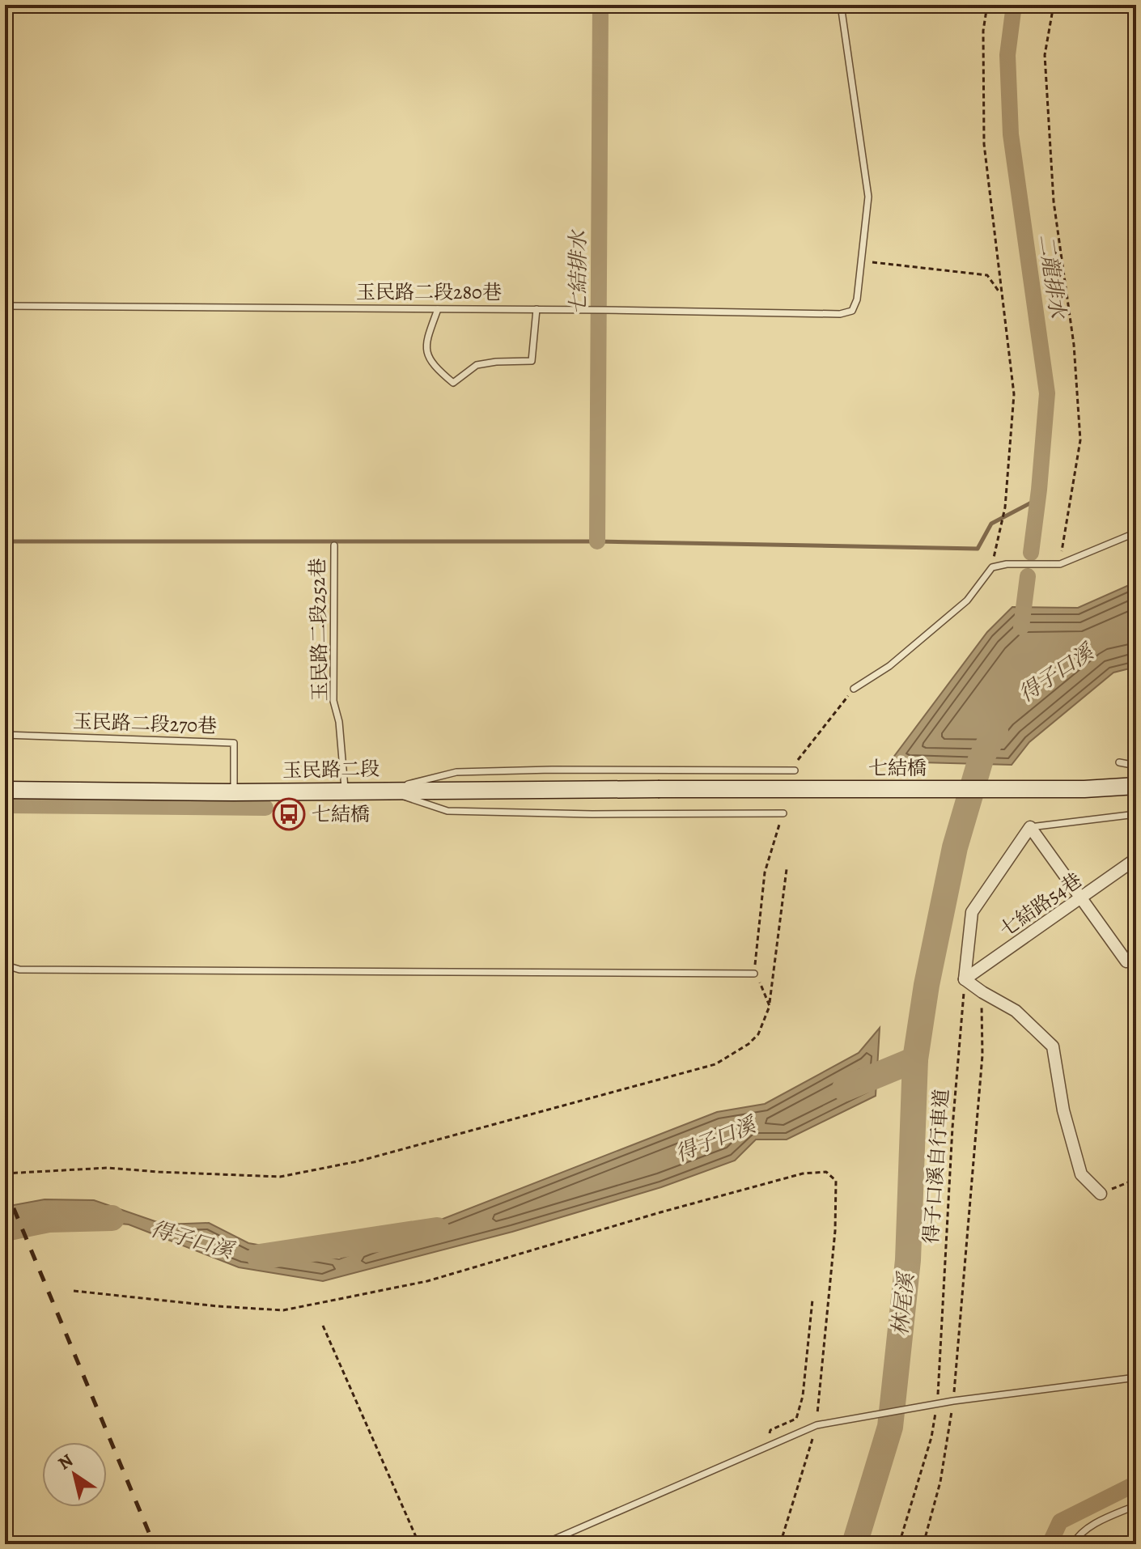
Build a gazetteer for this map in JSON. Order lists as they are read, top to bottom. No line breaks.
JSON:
{"streets":{"street":["七結橋","玉民路二段","七結路54巷"],"lane":["玉民路二段280巷","玉民路二段252巷","玉民路二段270巷"],"path":["得子口溪自行車道"]},"crossings":[["玉民路二段252巷","玉民路二段"],["玉民路二段270巷","玉民路二段"],["七結橋","玉民路二段"],["七結路54巷","得子口溪自行車道"]],"water":["七結排水","二龍排水","得子口溪","林尾溪"],"places":{"bus stop":["七結橋"]},"north":"top left"}
